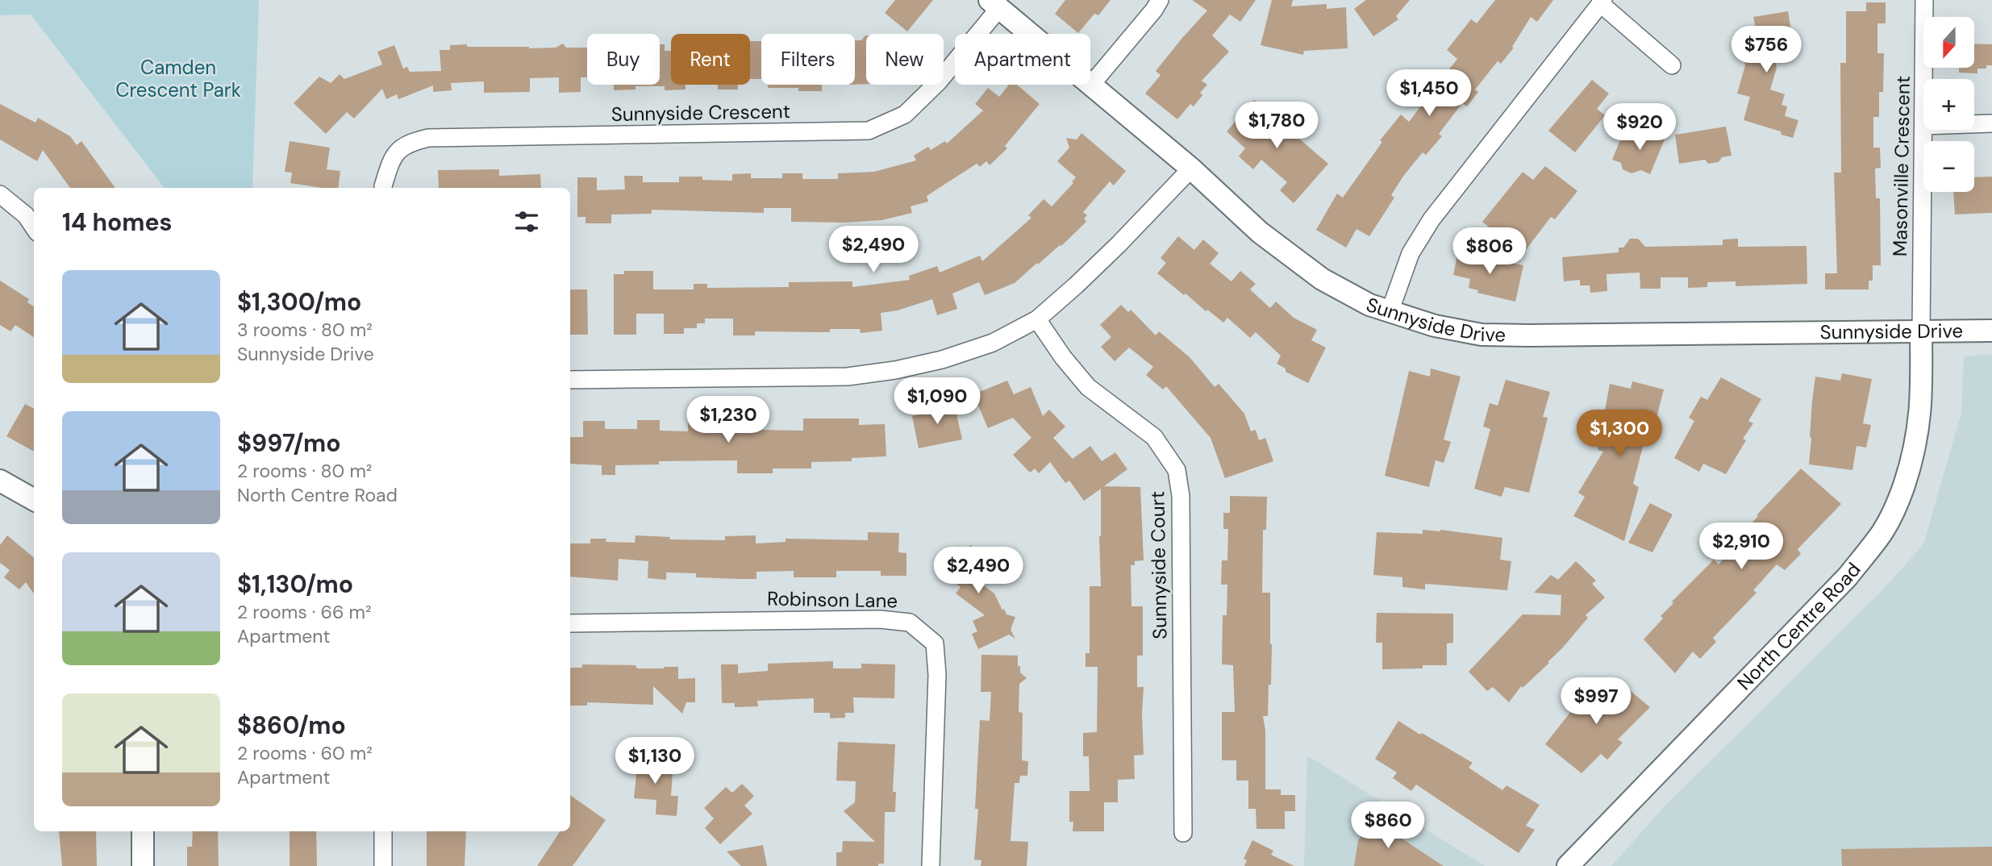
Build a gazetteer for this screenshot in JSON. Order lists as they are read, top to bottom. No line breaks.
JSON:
{"streets":{"street":["Sunnyside Crescent","Masonville Crescent","Sunnyside Drive","Sunnyside Court","Robinson Lane","North Centre Road"]},"crossings":[["Sunnyside Crescent","Sunnyside Drive"],["Masonville Crescent","Sunnyside Drive"],["Masonville Crescent","North Centre Road"],["Sunnyside Drive","North Centre Road"]],"parks":["Camden Crescent Park"],"north":"bottom","page":{"map_buttons":["+","−"],"price":["$756","$1,450","$1,780","$920","$2,490","$806","$1,090","$1,230","$1,300","$2,910","$2,490","$997","$1,130","$860"],"chip":["Buy","Rent","Filters","New","Apartment"],"heading":"14 homes","list":[{"name":"$1,300/mo","note":"3 rooms · 80 m² · Sunnyside Drive"},{"name":"$997/mo","note":"2 rooms · 80 m² · North Centre Road"},{"name":"$1,130/mo","note":"2 rooms · 66 m² · Apartment"},{"name":"$860/mo","note":"2 rooms · 60 m² · Apartment"}]}}
